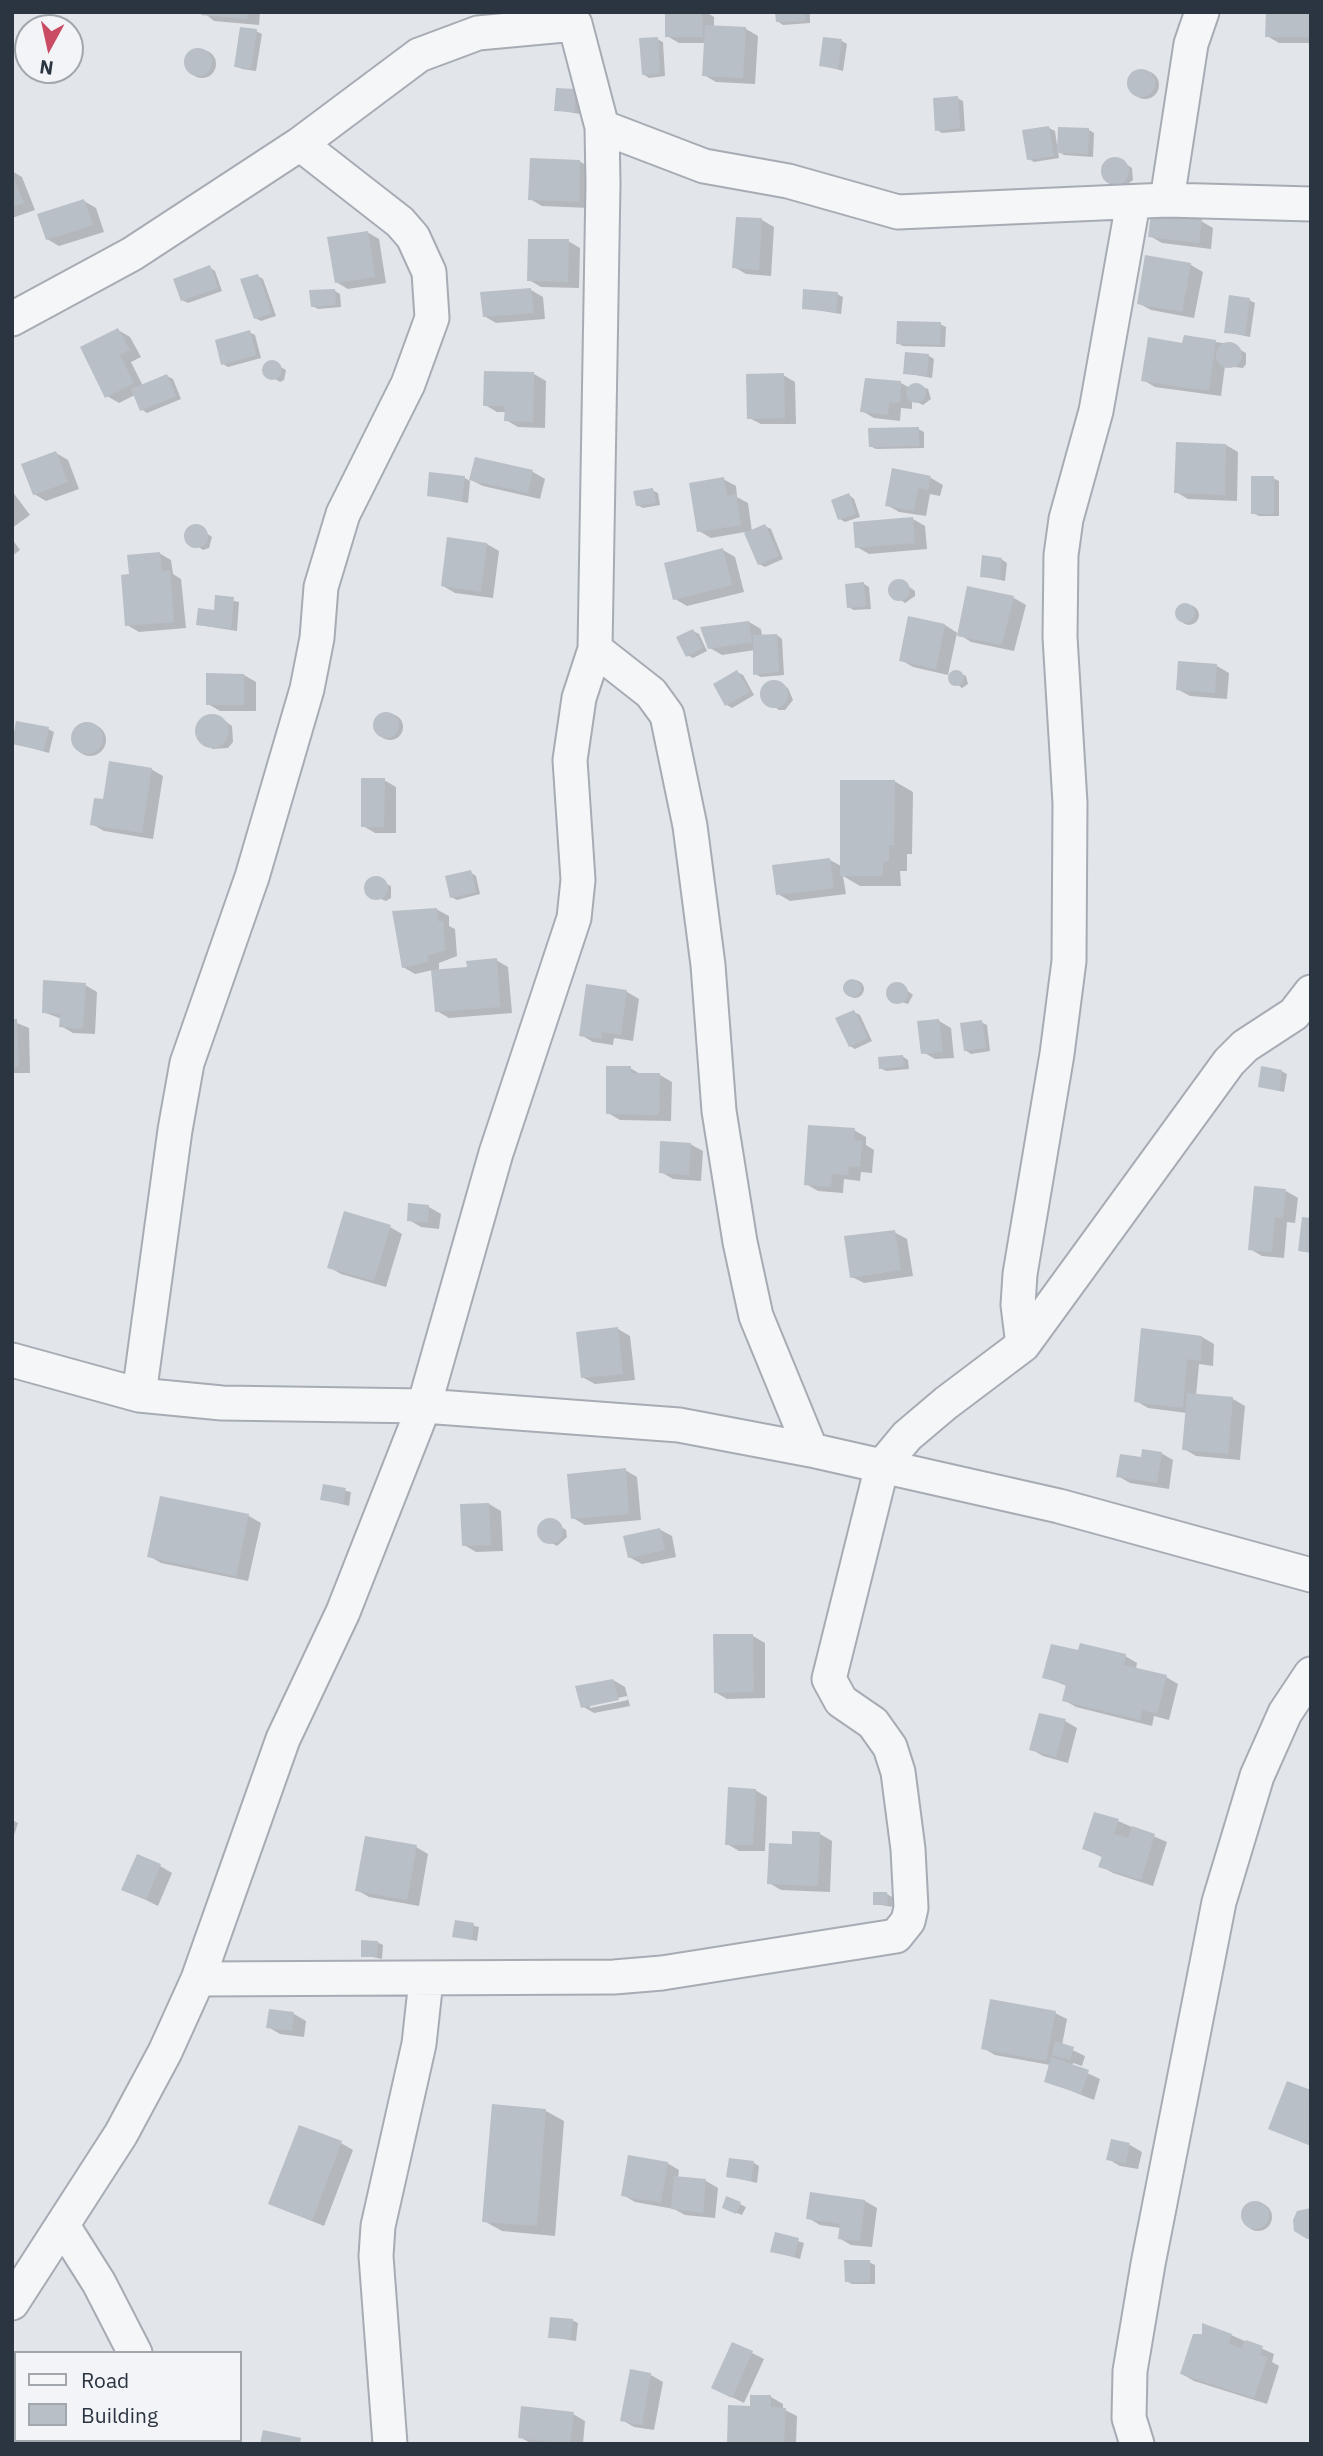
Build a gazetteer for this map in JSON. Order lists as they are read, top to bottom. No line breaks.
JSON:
{"legend":["Road","Building"],"north":"bottom"}
